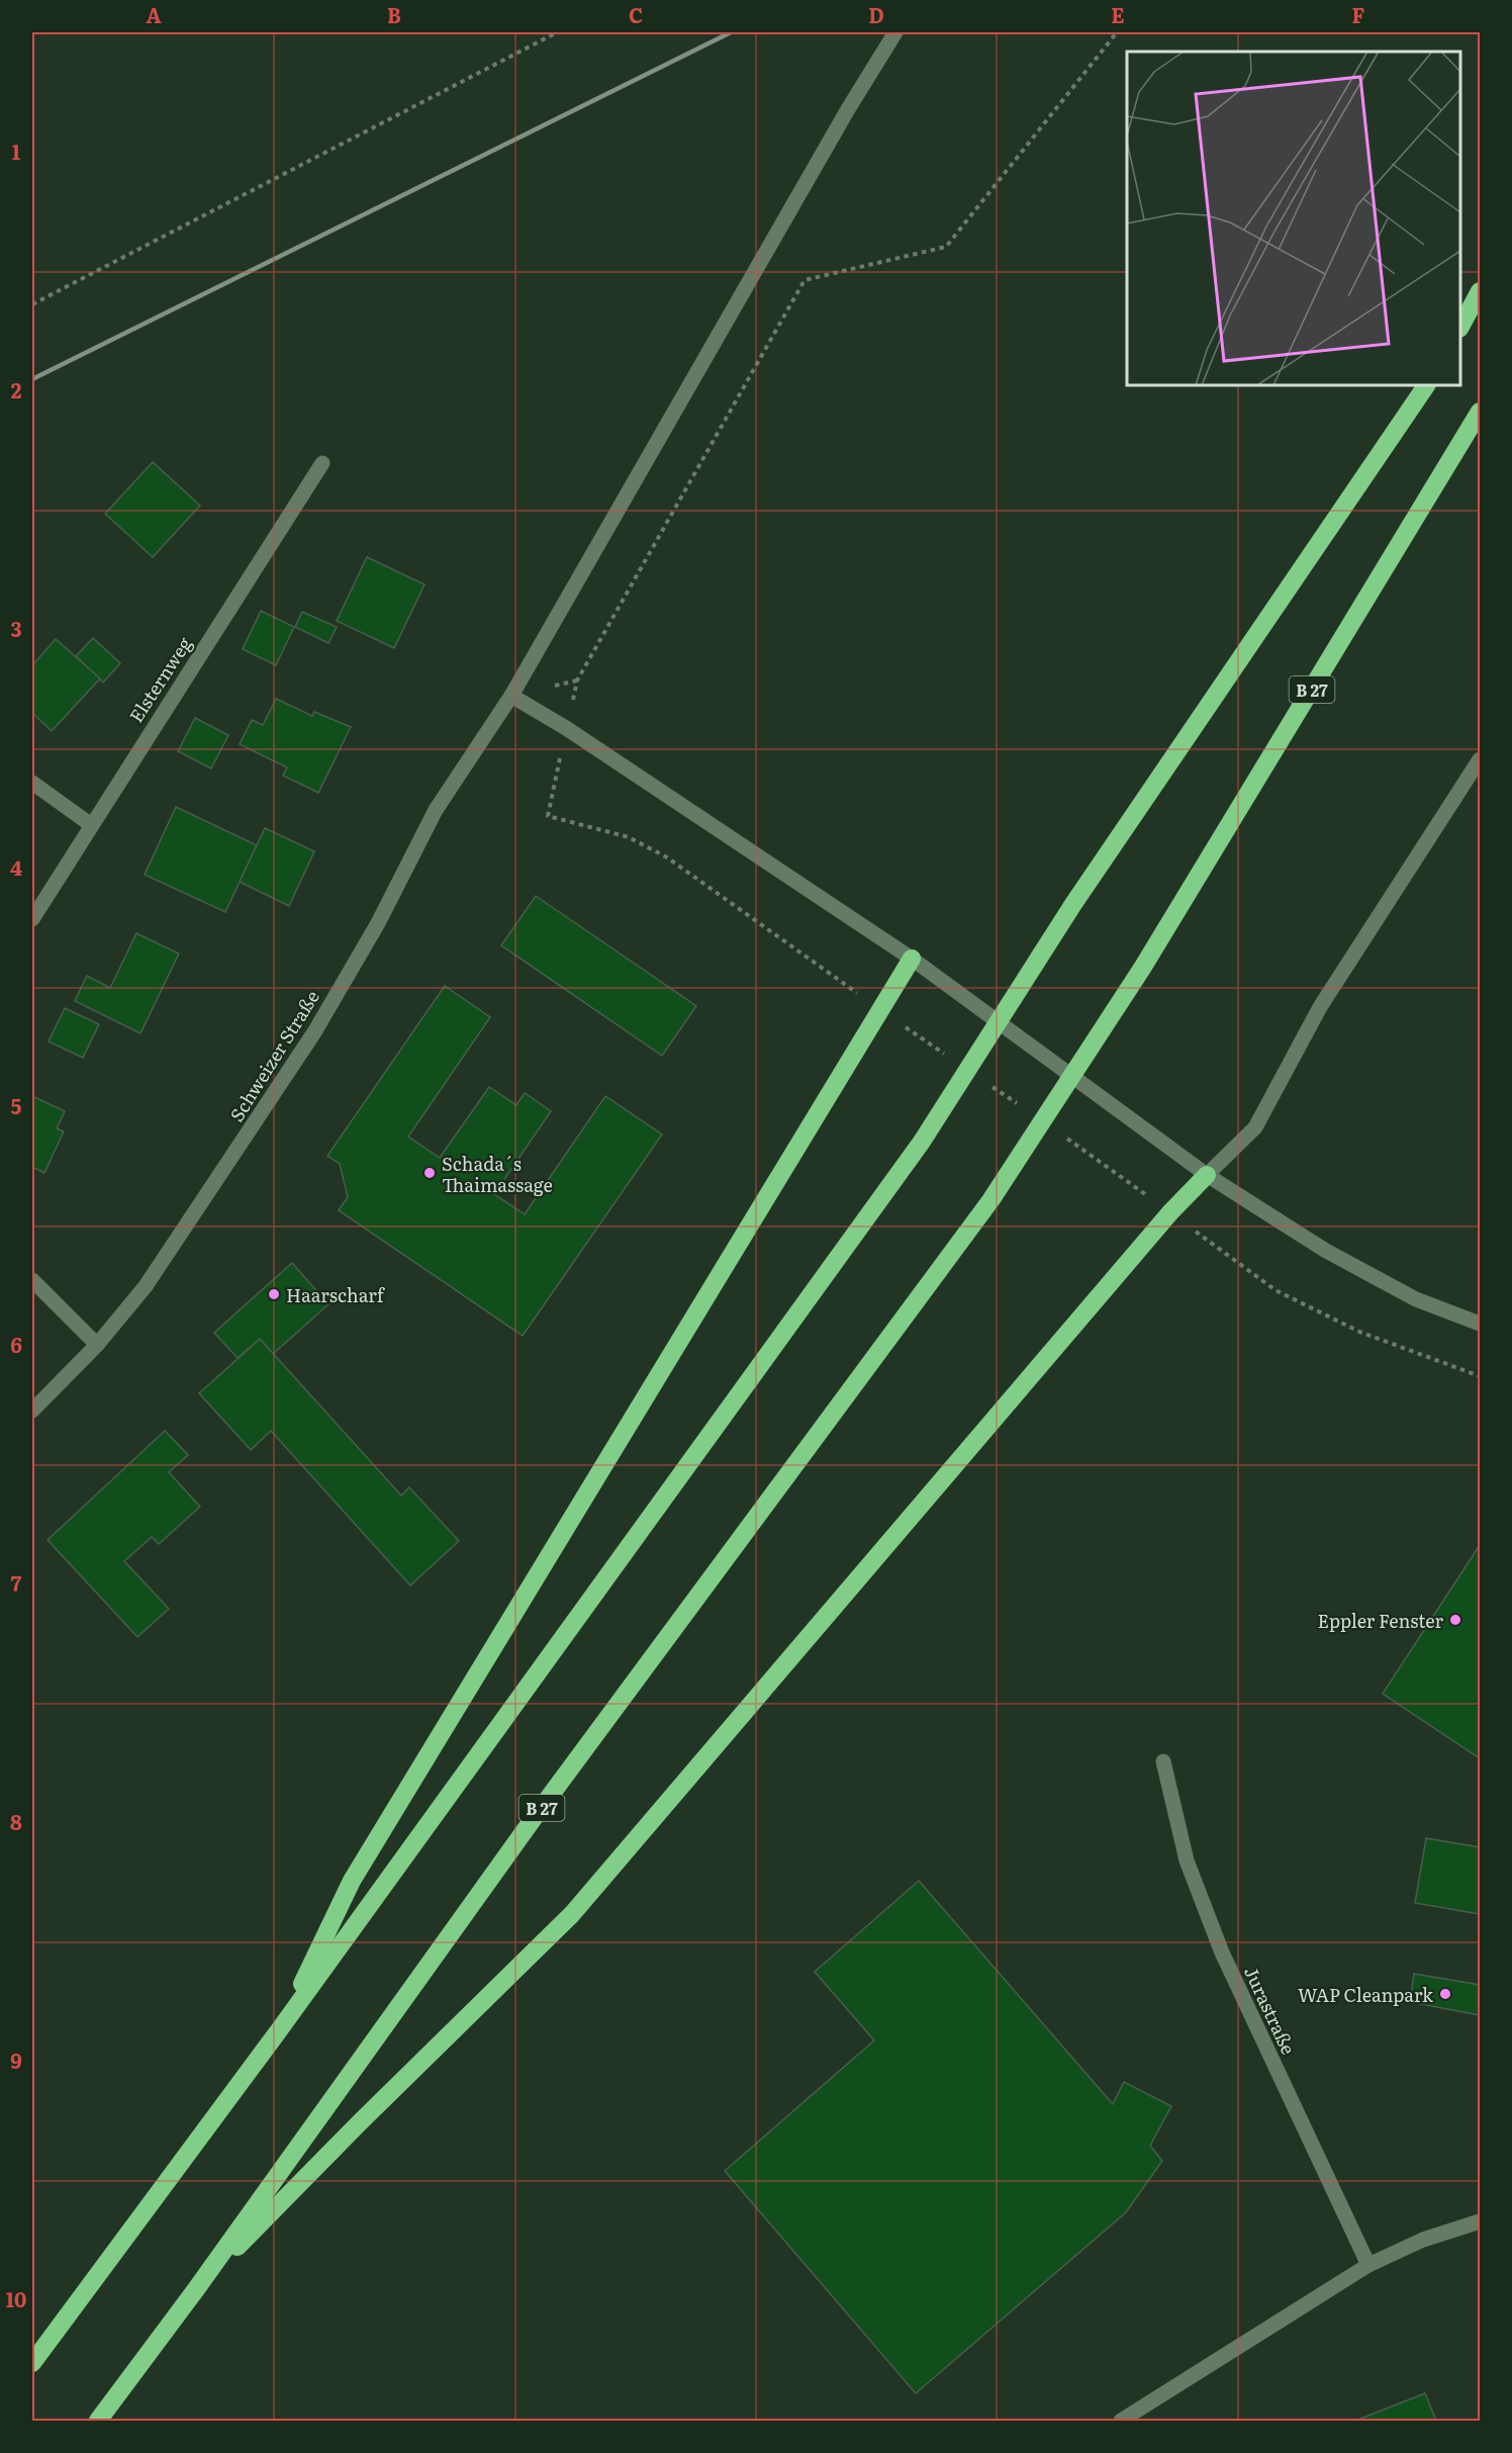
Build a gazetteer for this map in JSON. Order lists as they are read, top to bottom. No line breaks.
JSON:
{"streets":{"highway":["B 27"],"street":["Elsternweg","Schweizer Straße","Jurastraße"]},"places":["Schada´s Thaimassage","Haarscharf","Eppler Fenster","WAP Cleanpark"],"grid":{"columns":["A","B","C","D","E","F"],"rows":["1","2","3","4","5","6","7","8","9","10"]}}
